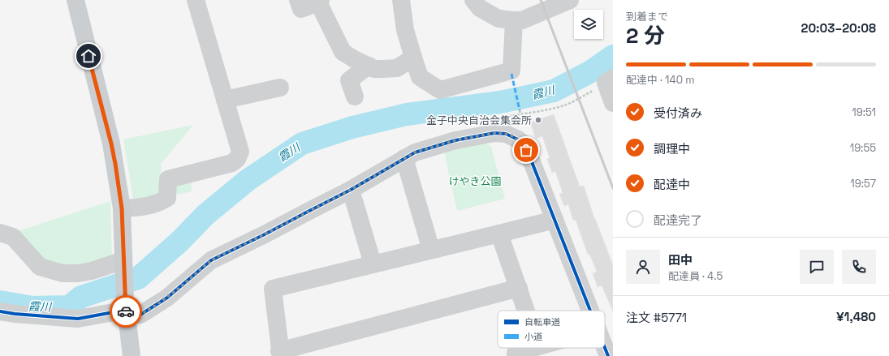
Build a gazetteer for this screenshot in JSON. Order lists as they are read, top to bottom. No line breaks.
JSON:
{"water":["霞川"],"parks":["けやき公園"],"places":["金子中央自治会集会所"],"legend":["自転車道","小道"],"page":{"heading":["2 分","到着まで","20:03–20:08"],"panel":["田中","配達員 · 4.5","注文 #5771","¥1,480"],"bar":"配達中 · 140 m","list":[["受付済み","19:51"],["調理中","19:55"],["配達中","19:57"],"配達完了"]}}
